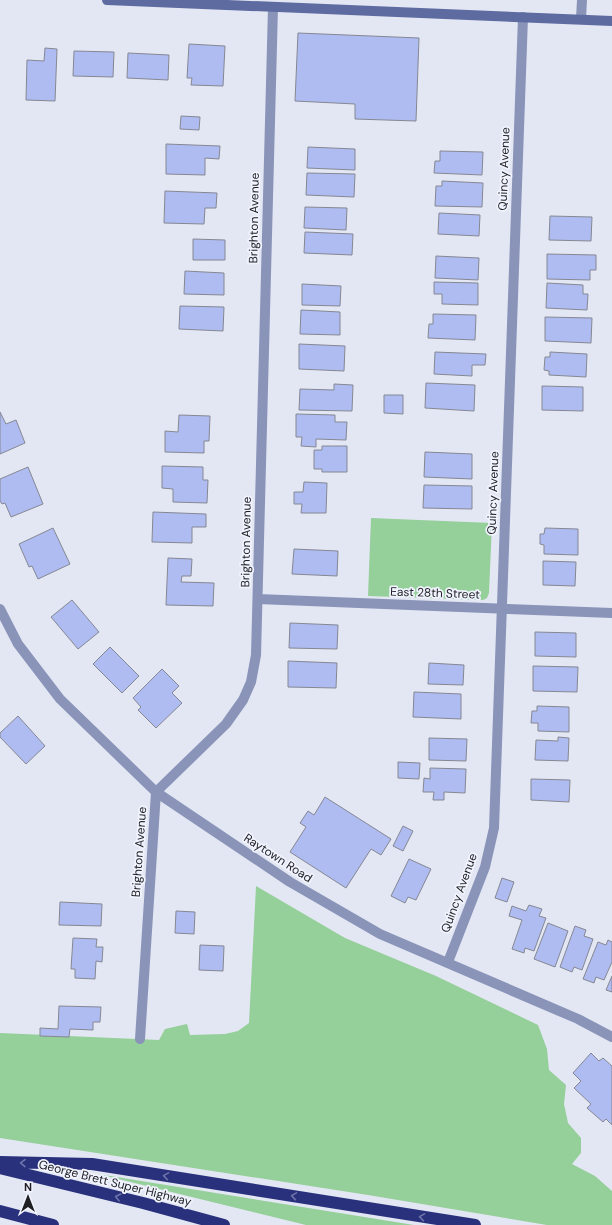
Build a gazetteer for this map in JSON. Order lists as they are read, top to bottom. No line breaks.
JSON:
{"streets":{"highway":["George Brett Super Highway"],"street":["Quincy Avenue","Brighton Avenue","East 28th Street","Raytown Road"]},"crossings":[["Quincy Avenue","East 28th Street"],["Quincy Avenue","Raytown Road"],["Brighton Avenue","East 28th Street"],["Brighton Avenue","Raytown Road"]],"north":"top"}
